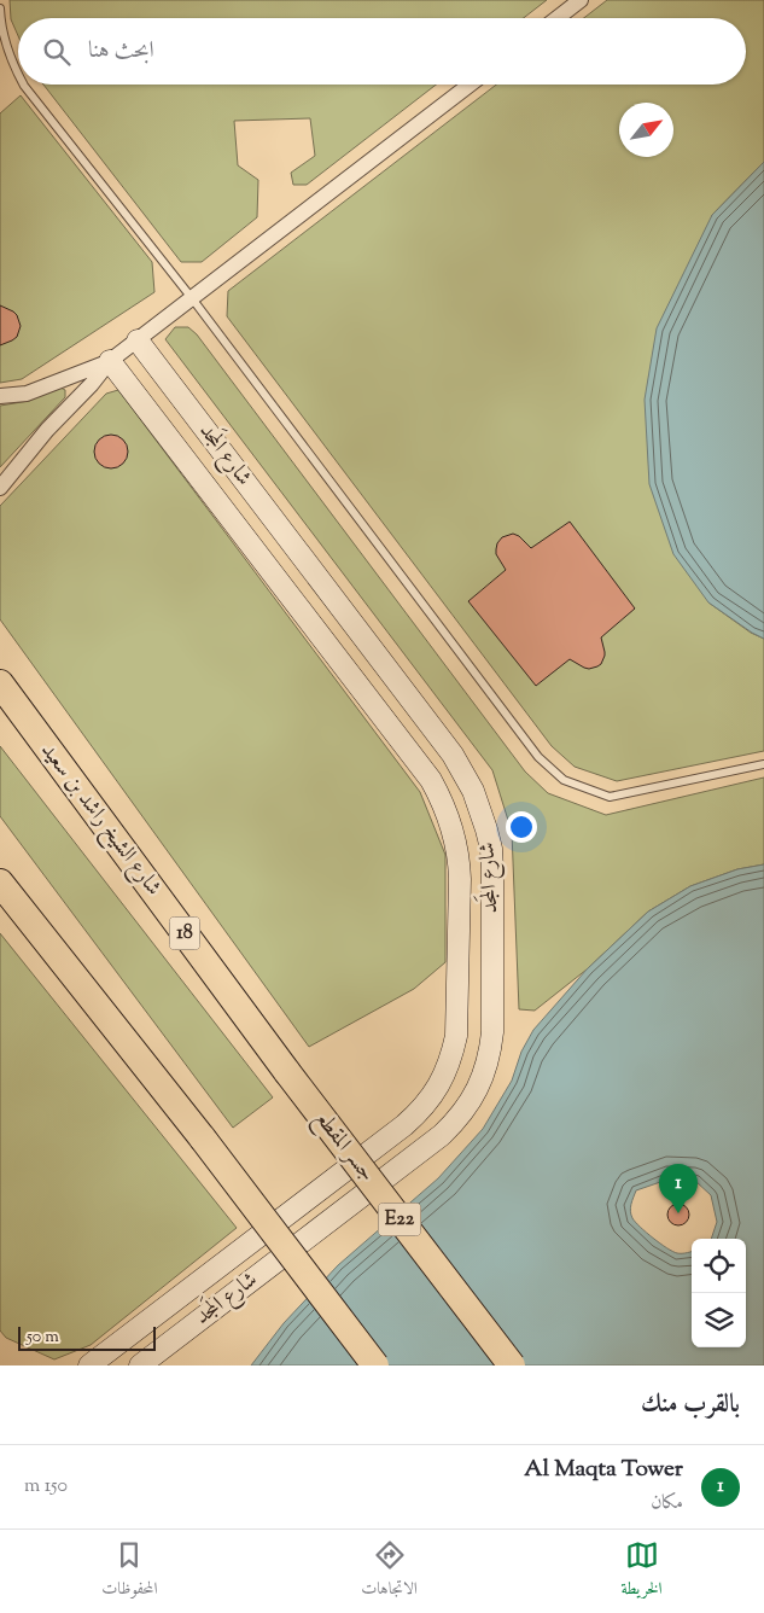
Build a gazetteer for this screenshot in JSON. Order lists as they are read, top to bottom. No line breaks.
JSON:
{"streets":{"highway":["شارع الشيخ راشد بن سعيد","18","جسر المقطع","E22"],"street":["شارع المَجد"]},"crossings":[["شارع الشيخ راشد بن سعيد","جسر المقطع"]],"scale_bar":"50 m","north":"top right","page":{"search":"ابحث هنا","pins":"1","scale":"50 m","heading":"بالقرب منك","list":[{"mark":"1","name":"Al Maqta Tower","note":"مكان","value":"150 m"}],"nav":["الخريطة","الاتجاهات","المحفوظات"]}}
